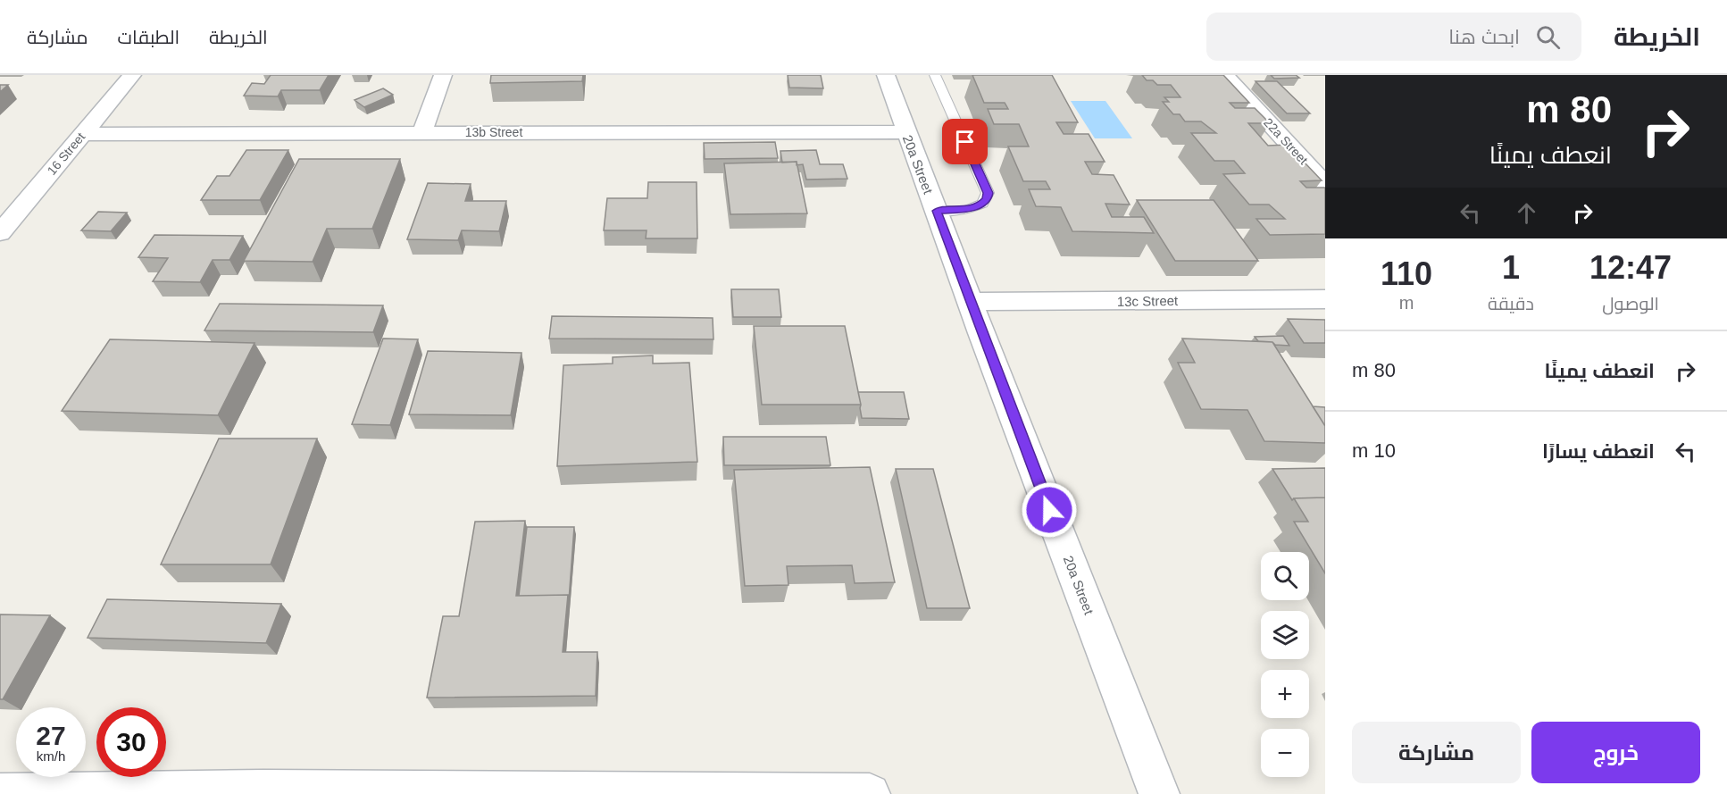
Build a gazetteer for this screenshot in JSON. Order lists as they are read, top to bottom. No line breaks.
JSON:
{"streets":{"street":["13b Street","22a Street","16 Street","20a Street","13c Street"]},"crossings":[["13b Street","16 Street"],["13b Street","20a Street"],["20a Street","13c Street"]],"page":{"header":"الخريطة","search":"ابحث هنا","nav":["الخريطة","الطبقات","مشاركة"],"turn":["80 m","انعطف يمينًا"],"eta":["12:47","الوصول","1","دقيقة","110","m"],"list":[{"name":"انعطف يمينًا","value":"80 m"},{"name":"انعطف يسارًا","value":"10 m"}],"map_buttons":["+","−"],"speed":"27 km/h","limit":"30","buttons":["خروج","مشاركة"]}}
